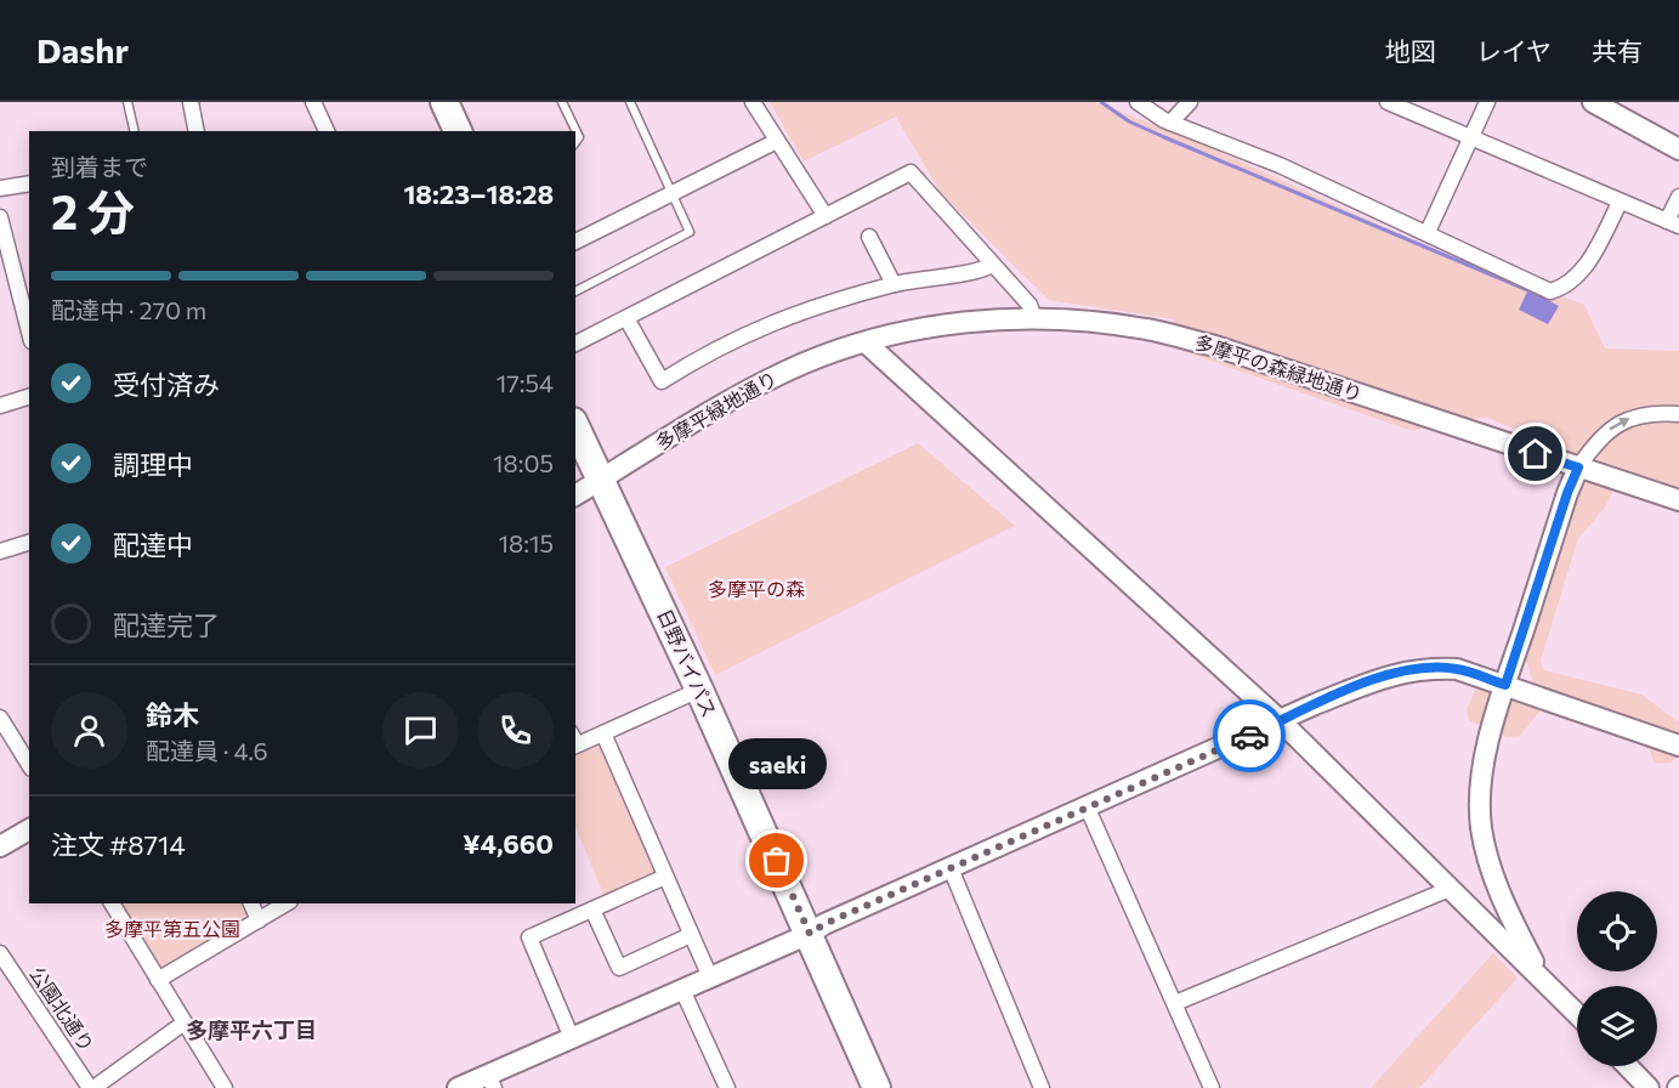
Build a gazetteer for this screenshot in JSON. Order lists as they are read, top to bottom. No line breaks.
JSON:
{"streets":{"highway":["日野バイパス"],"street":["多摩平の森緑地通り","多摩平緑地通り","公園北通り"]},"crossings":[["多摩平の森緑地通り","多摩平緑地通り"],["多摩平緑地通り","日野バイパス"]],"districts":["多摩平六丁目"],"parks":["多摩平の森","多摩平第五公園"],"places":["saeki"],"page":{"header":"Dashr","nav":["地図","レイヤ","共有"],"heading":["2 分","到着まで","18:23–18:28"],"panel":["鈴木","配達員 · 4.6","注文 #8714","¥4,660"],"bar":"配達中 · 270 m","list":[["受付済み","17:54"],["調理中","18:05"],["配達中","18:15"],"配達完了"],"bubble":"saeki"}}
